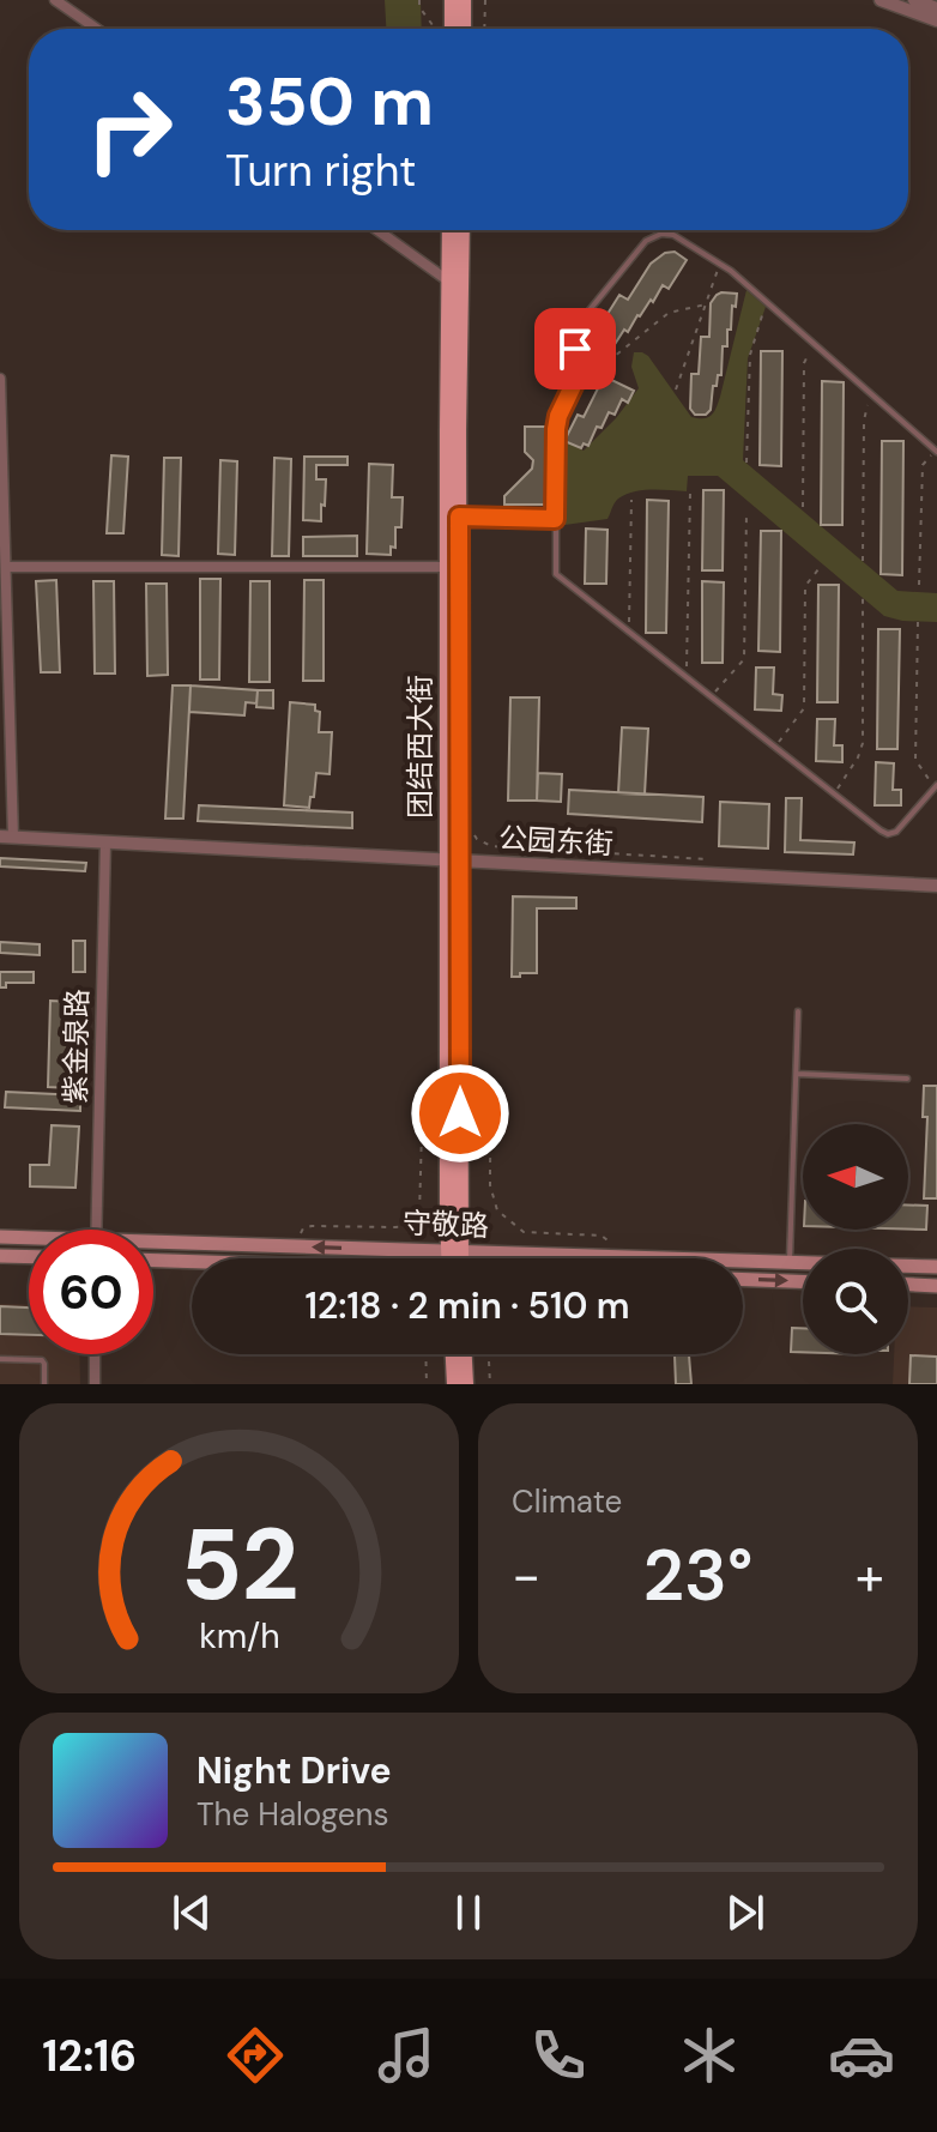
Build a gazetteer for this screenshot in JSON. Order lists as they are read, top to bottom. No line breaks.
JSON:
{"streets":{"main road":["团结西大街","守敬路"],"street":["公园东街","紫金泉路"]},"crossings":[["团结西大街","公园东街"],["团结西大街","守敬路"],["公园东街","紫金泉路"]],"north":"left","page":{"turn":["350 m","Turn right"],"limit":"60","trip":"12:18 · 2 min · 510 m","tile":"Climate","heat":["−","23°","+"],"song":["Night Drive","The Halogens"],"tabs":"12:16","gauge":["52","km/h"]}}
